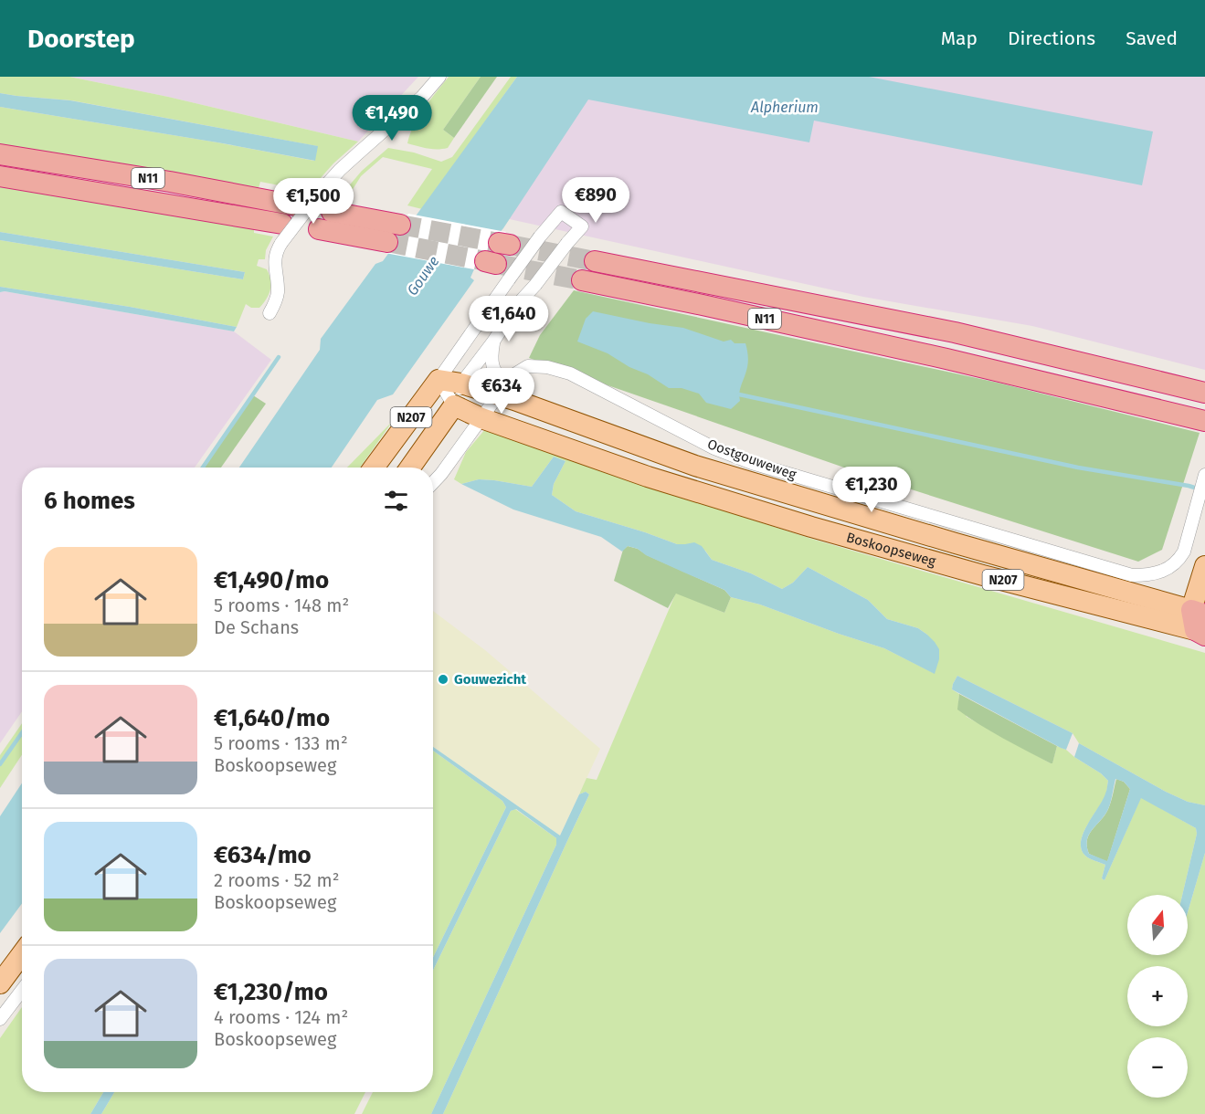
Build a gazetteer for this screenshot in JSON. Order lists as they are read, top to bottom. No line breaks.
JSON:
{"streets":{"highway":["N11"],"main road":["N207","Boskoopseweg"],"street":["Oostgouweweg"]},"crossings":[["N207","Oostgouweweg"],["N207","Boskoopseweg"],["Oostgouweweg","Boskoopseweg"]],"water":["Alpherium","Gouwe"],"places":["Gouwezicht"],"north":"top","page":{"header":"Doorstep","nav":["Map","Directions","Saved"],"price":["€1,490","€890","€1,500","€1,640","€634","€1,230"],"heading":"6 homes","list":[{"name":"€1,490/mo","note":"5 rooms · 148 m² · De Schans"},{"name":"€1,640/mo","note":"5 rooms · 133 m² · Boskoopseweg"},{"name":"€634/mo","note":"2 rooms · 52 m² · Boskoopseweg"},{"name":"€1,230/mo","note":"4 rooms · 124 m² · Boskoopseweg"}],"map_buttons":["+","−"]}}
